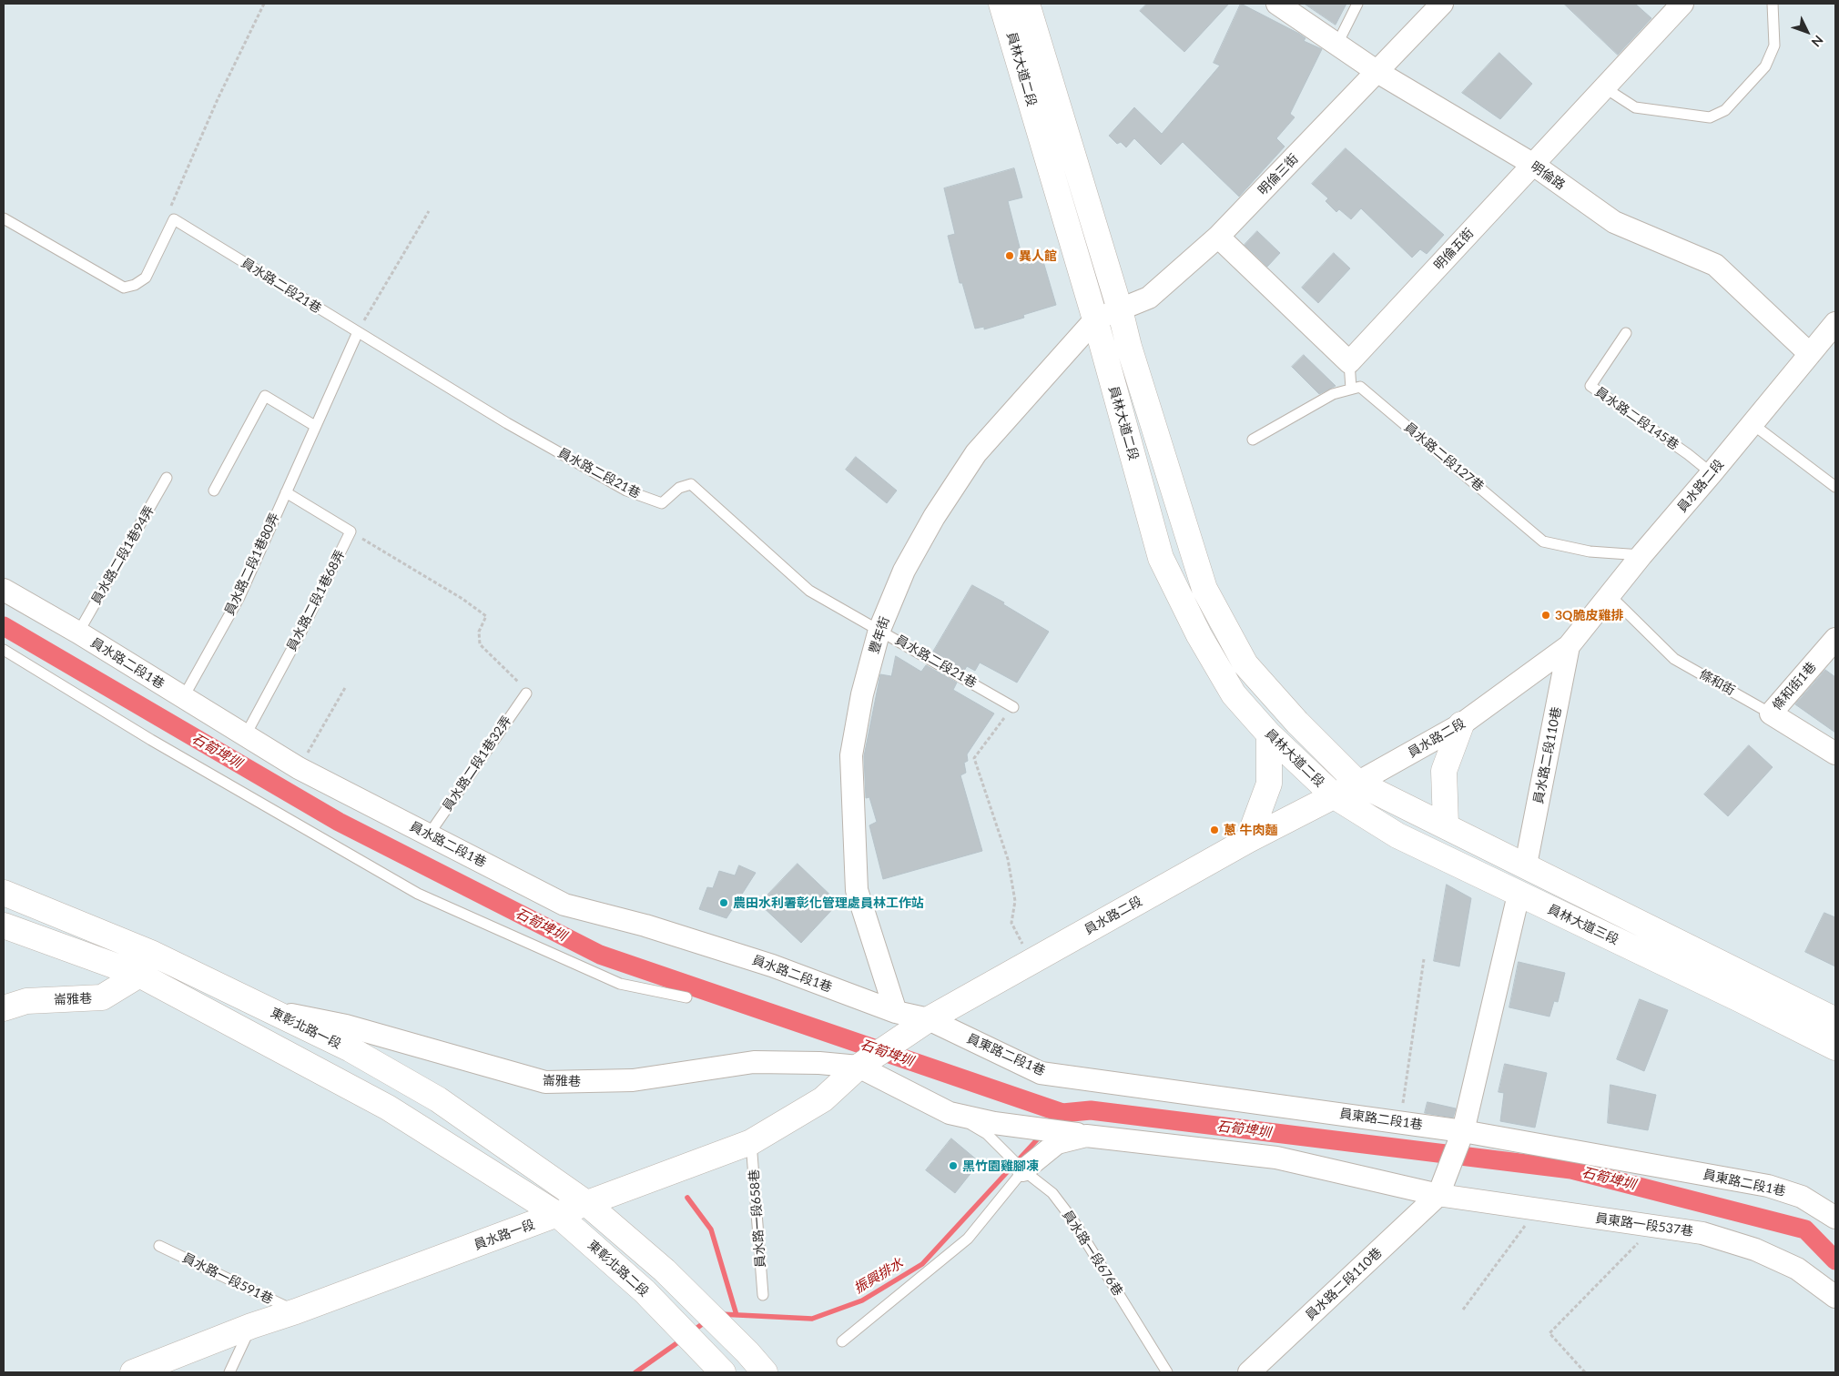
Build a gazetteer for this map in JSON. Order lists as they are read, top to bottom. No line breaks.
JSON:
{"streets":{"street":["員林大道二段","明倫三街","明倫路","明倫五街","員水路二段","豐年街","員水路二段1巷","條和街","條和街1巷","員水路二段110巷","員林大道三段","崙雅巷","東彰北路一段","員東路二段1巷","員東路一段537巷","員水路一段","東彰北路二段"],"lane":["員水路二段21巷","員水路二段145巷","員水路二段127巷","員水路二段1巷94弄","員水路二段1巷80弄","員水路二段1巷68弄","員水路二段1巷32弄","員水路一段658巷","員水路一段676巷","員水路一段591巷"]},"crossings":[["員林大道二段","明倫三街"],["員林大道二段","員水路二段"],["員林大道二段","豐年街"],["員林大道二段","員林大道三段"],["明倫三街","明倫路"],["明倫三街","豐年街"],["明倫路","明倫五街"],["明倫路","員水路二段"],["員水路二段21巷","員水路二段1巷80弄"],["員水路二段21巷","豐年街"],["員水路二段145巷","員水路二段"],["員水路二段127巷","員水路二段"],["員水路二段","員水路二段1巷"],["員水路二段","條和街"],["員水路二段","員水路二段110巷"],["員水路二段","員林大道三段"],["員水路二段","崙雅巷"],["員水路二段","員東路二段1巷"],["員水路二段","員東路一段537巷"],["員水路二段","員水路一段"],["員水路二段1巷94弄","員水路二段1巷"],["員水路二段1巷80弄","員水路二段1巷"],["員水路二段1巷68弄","員水路二段1巷"],["豐年街","員水路二段1巷"],["員水路二段1巷","員水路二段1巷32弄"],["員水路二段1巷","員東路二段1巷"],["條和街","條和街1巷"],["員水路二段110巷","員東路一段537巷"],["崙雅巷","東彰北路一段"],["崙雅巷","員東路一段537巷"],["崙雅巷","員水路一段"],["東彰北路一段","員水路一段"],["員水路一段658巷","員水路一段"],["員東路一段537巷","員水路一段"],["員東路一段537巷","員水路一段676巷"],["員水路一段","東彰北路二段"],["員水路一段","員水路一段591巷"]],"water":["石筍埤圳","振興排水"],"places":["異人館","3Q脆皮雞排","蔥 牛肉麵","農田水利署彰化管理處員林工作站","黑竹園雞腳凍"],"north":"bottom right"}
